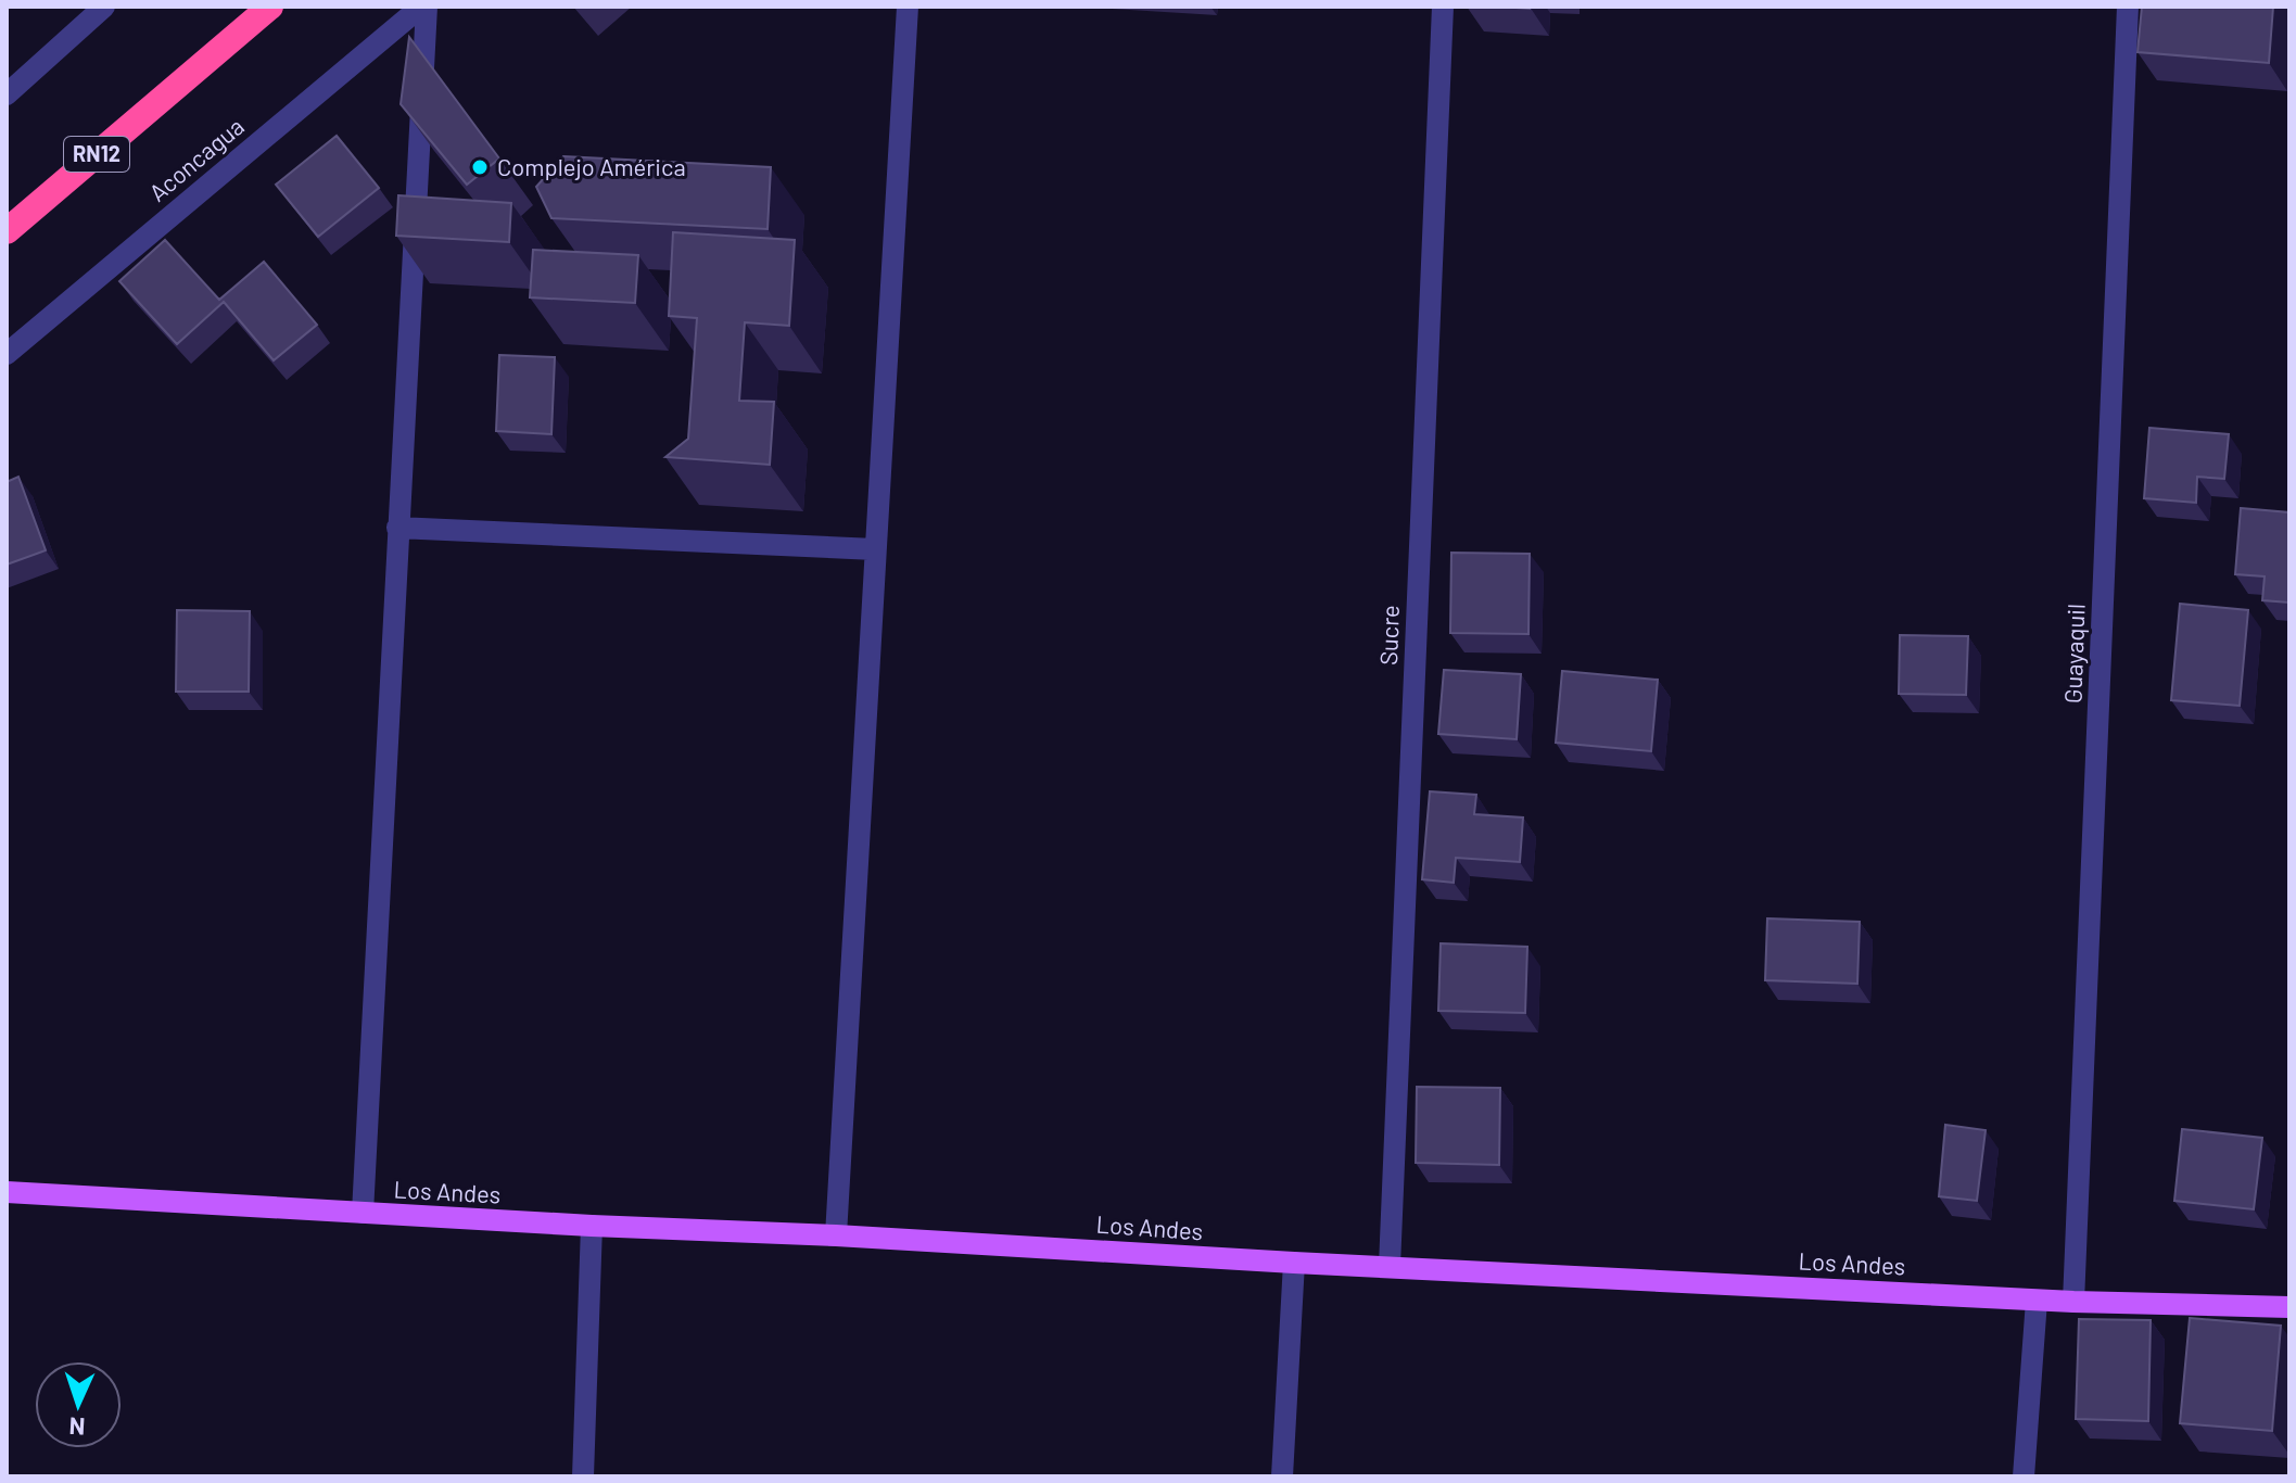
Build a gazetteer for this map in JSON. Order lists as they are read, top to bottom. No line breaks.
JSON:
{"streets":{"highway":["RN12"],"main road":["Los Andes"],"street":["Aconcagua","Sucre","Guayaquil"]},"crossings":[["Sucre","Los Andes"],["Guayaquil","Los Andes"]],"places":["Complejo América"],"north":"bottom"}
